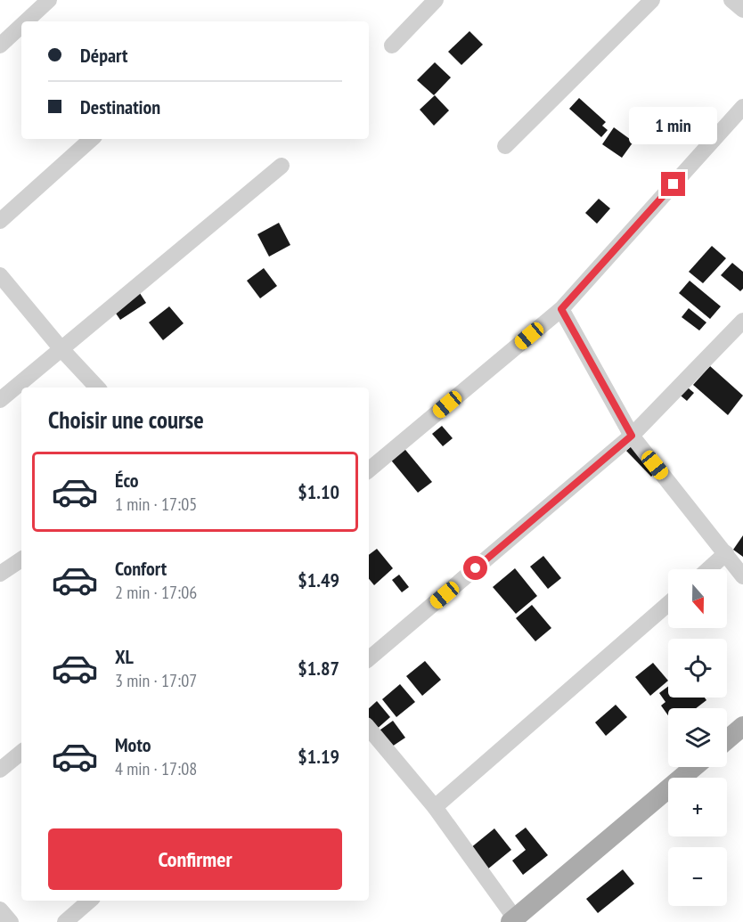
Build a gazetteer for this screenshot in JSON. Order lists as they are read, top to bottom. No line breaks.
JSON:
{"north":"bottom","page":{"banner":["Départ","Destination"],"bubble":"1 min","heading":"Choisir une course","list":[{"name":"Éco","note":"1 min · 17:05","value":"$1.10"},{"name":"Confort","note":"2 min · 17:06","value":"$1.49"},{"name":"XL","note":"3 min · 17:07","value":"$1.87"},{"name":"Moto","note":"4 min · 17:08","value":"$1.19"}],"map_buttons":["+","−"],"buttons":"Confirmer"}}
